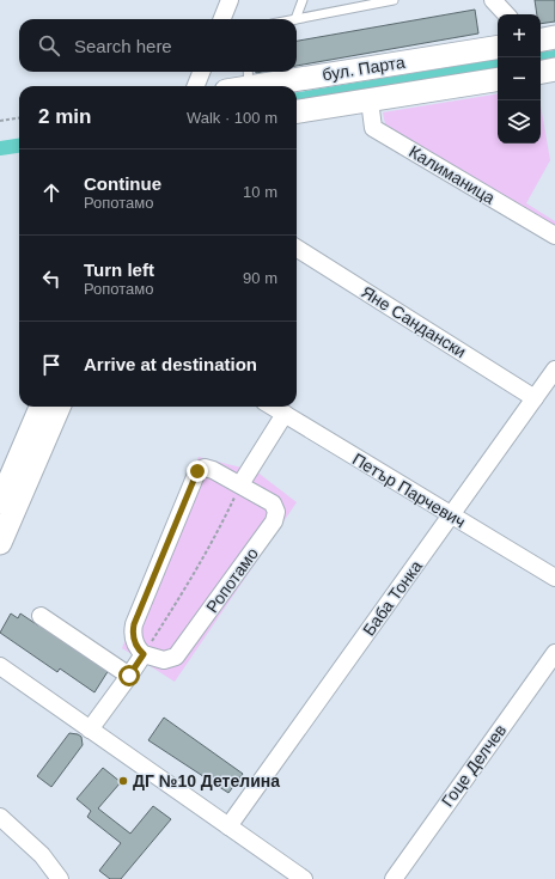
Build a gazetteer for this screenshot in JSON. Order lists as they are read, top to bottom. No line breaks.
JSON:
{"streets":{"main road":["бул. Парта"],"street":["Калиманица","Яне Сандански","Петър Парчевич","Ропотамо","Баба Тонка","Гоце Делчев"]},"crossings":[["бул. Парта","Калиманица"],["Яне Сандански","Баба Тонка"],["Петър Парчевич","Баба Тонка"]],"places":["ДГ №10 Детелина"],"page":{"map_buttons":["+","−"],"search":"Search here","heading":["2 min","Walk · 100 m"],"list":[["Continue","Ропотамо","10 m"],["Turn left","Ропотамо","90 m"],"Arrive at destination"]}}
